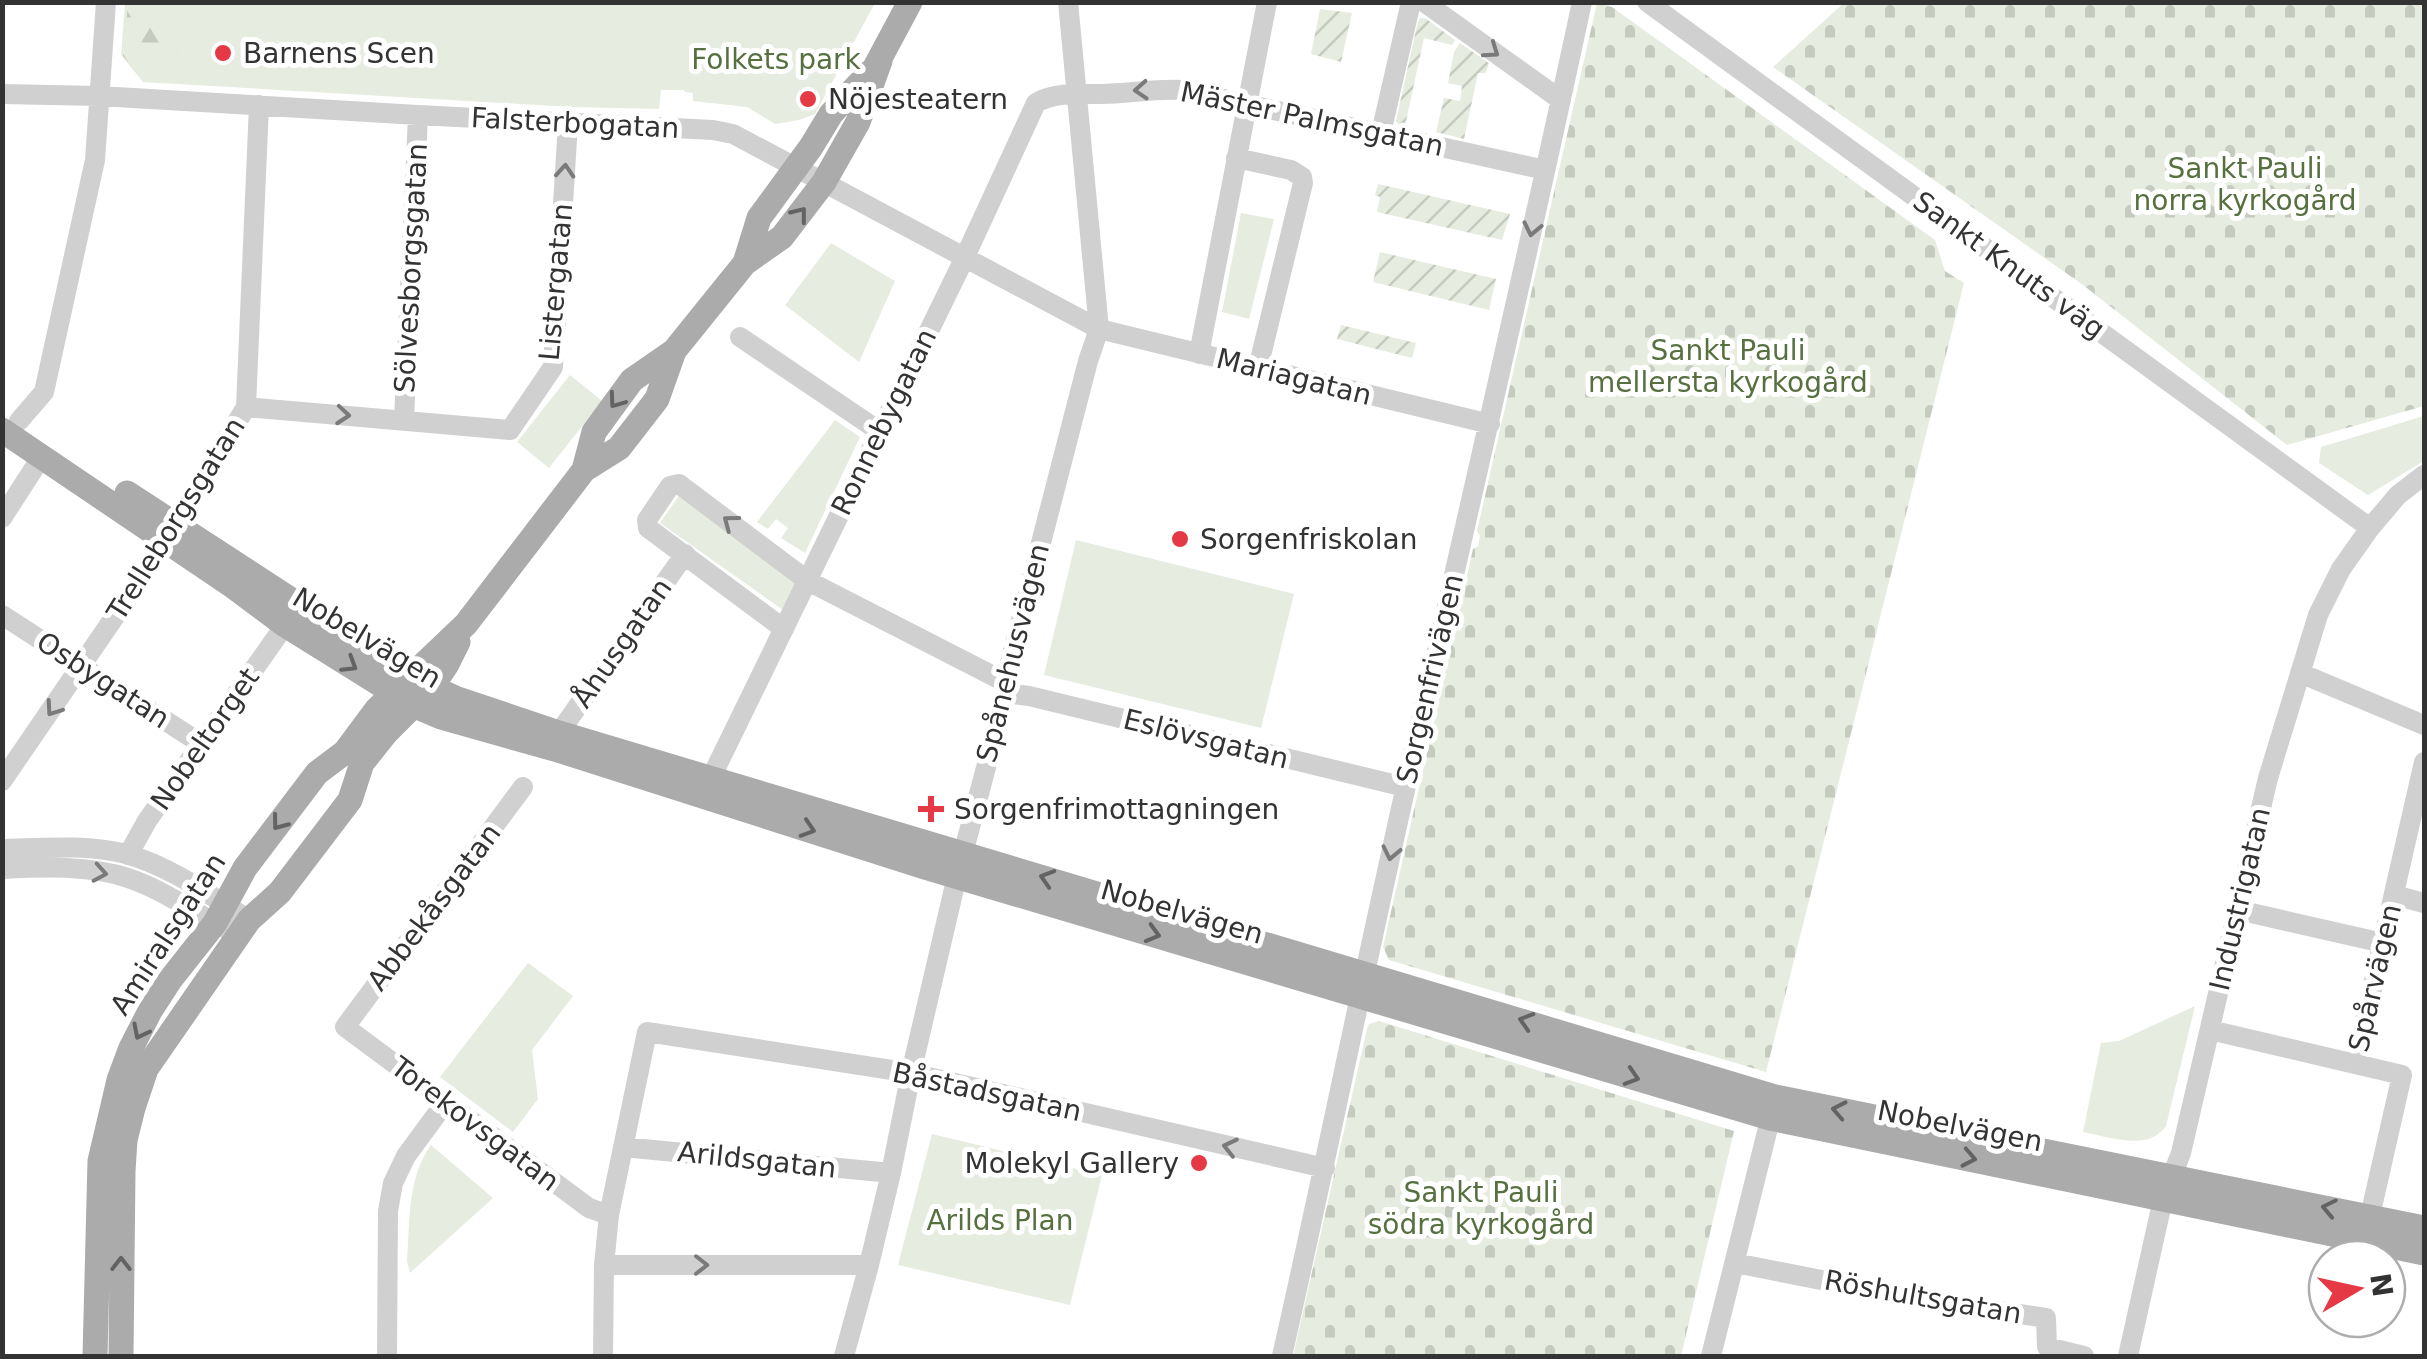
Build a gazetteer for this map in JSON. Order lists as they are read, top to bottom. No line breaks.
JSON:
{"streets":{"main road":["Nobelvägen","Amiralsgatan"],"street":["Mäster Palmsgatan","Falsterbogatan","Sankt Knuts väg","Sölvesborgsgatan","Listergatan","Mariagatan","Ronnebygatan","Trelleborgsgatan","Åhusgatan","Spånehusvägen","Sorgenfrivägen","Osbygatan","Nobeltorget","Eslövsgatan","Industrigatan","Abbekåsgatan","Spårvägen","Båstadsgatan","Torekovsgatan","Arildsgatan","Röshultsgatan"]},"crossings":[["Mäster Palmsgatan","Ronnebygatan"],["Mäster Palmsgatan","Spånehusvägen"],["Mäster Palmsgatan","Sorgenfrivägen"],["Falsterbogatan","Sölvesborgsgatan"],["Falsterbogatan","Listergatan"],["Falsterbogatan","Mariagatan"],["Falsterbogatan","Ronnebygatan"],["Falsterbogatan","Trelleborgsgatan"],["Falsterbogatan","Spånehusvägen"],["Falsterbogatan","Amiralsgatan"],["Sankt Knuts väg","Industrigatan"],["Sölvesborgsgatan","Listergatan"],["Mariagatan","Spånehusvägen"],["Mariagatan","Sorgenfrivägen"],["Ronnebygatan","Nobelvägen"],["Ronnebygatan","Spånehusvägen"],["Ronnebygatan","Eslövsgatan"],["Trelleborgsgatan","Nobelvägen"],["Trelleborgsgatan","Osbygatan"],["Nobelvägen","Åhusgatan"],["Nobelvägen","Spånehusvägen"],["Nobelvägen","Sorgenfrivägen"],["Nobelvägen","Nobeltorget"],["Nobelvägen","Industrigatan"],["Nobelvägen","Amiralsgatan"],["Nobelvägen","Spårvägen"],["Åhusgatan","Eslövsgatan"],["Spånehusvägen","Eslövsgatan"],["Spånehusvägen","Båstadsgatan"],["Spånehusvägen","Arildsgatan"],["Sorgenfrivägen","Eslövsgatan"],["Sorgenfrivägen","Båstadsgatan"],["Osbygatan","Nobeltorget"],["Abbekåsgatan","Torekovsgatan"],["Båstadsgatan","Arildsgatan"]],"one_way":["Mäster Palmsgatan","Båstadsgatan"],"parks":["Folkets park","Sankt Pauli norra kyrkogård","Sankt Pauli mellersta kyrkogård","Sankt Pauli södra kyrkogård","Arilds Plan"],"places":{"other":["Barnens Scen","Nöjesteatern","Sorgenfriskolan","Molekyl Gallery"],"health":["Sorgenfrimottagningen"]},"north":"right"}
